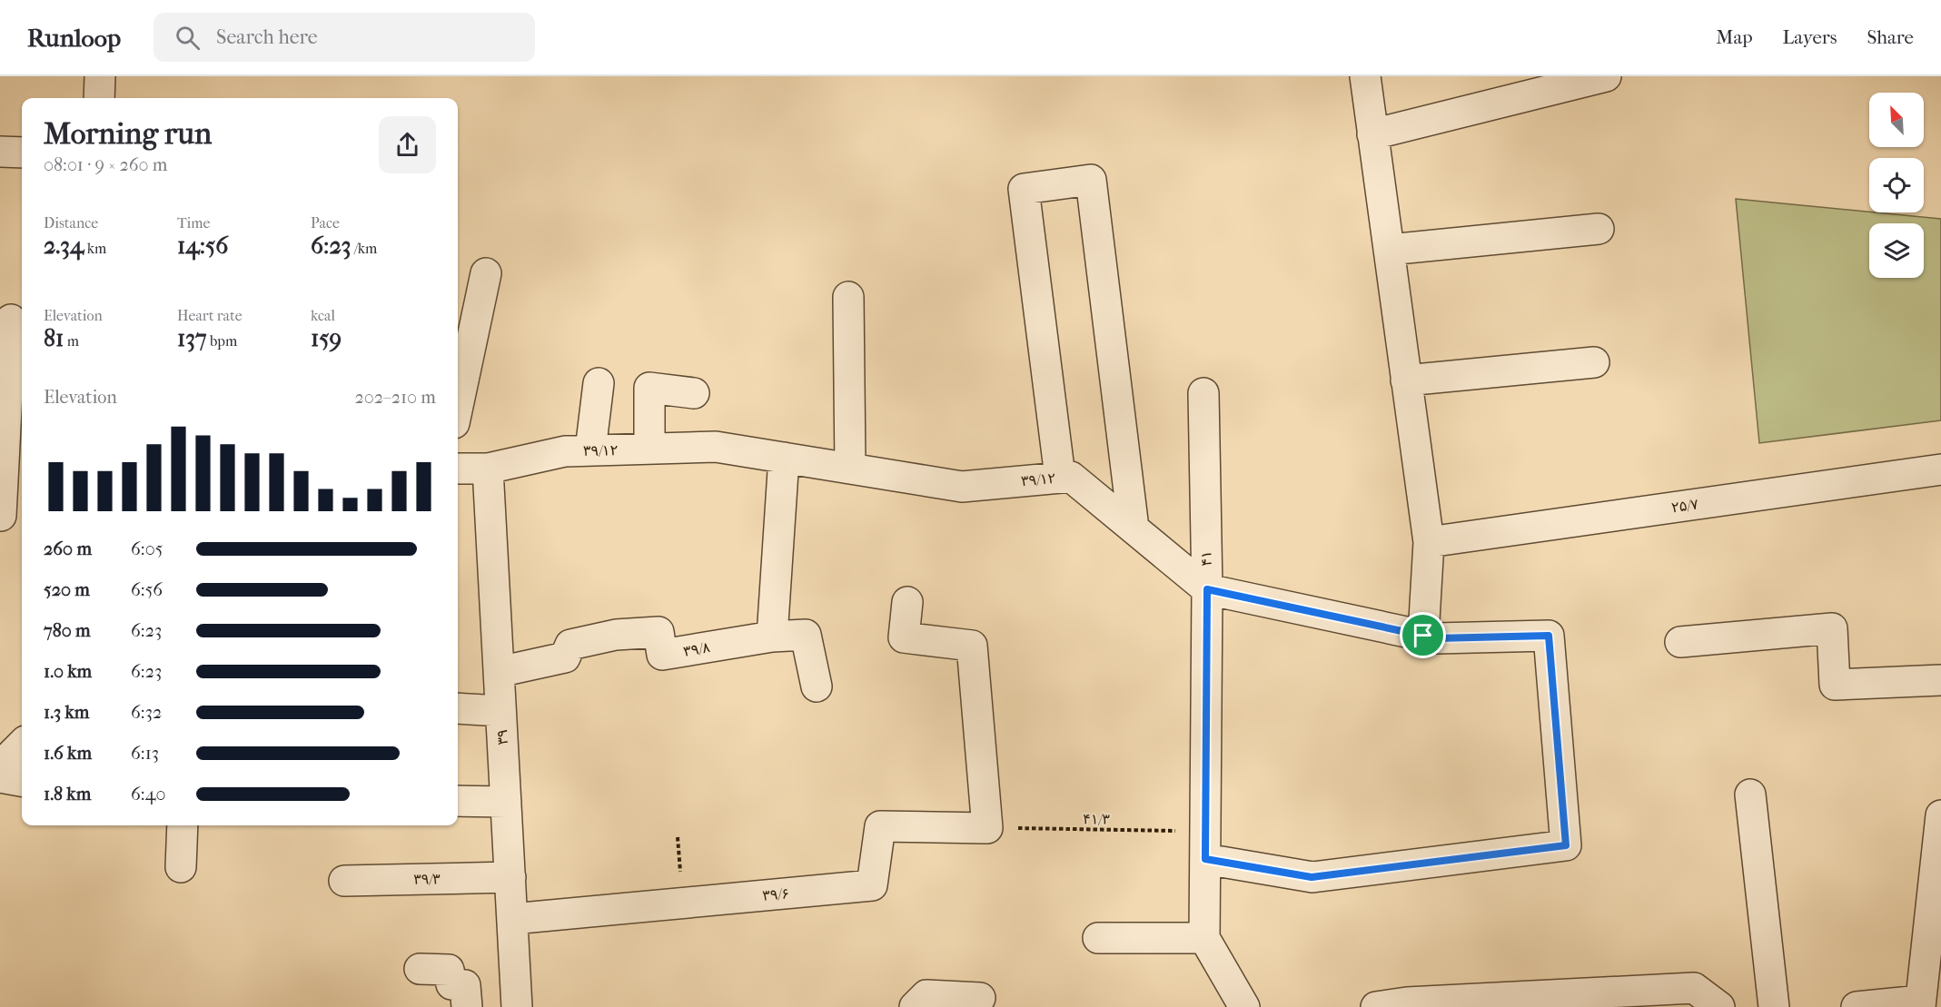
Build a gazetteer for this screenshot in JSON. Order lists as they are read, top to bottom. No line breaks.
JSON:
{"streets":{"street":["۳۹/۱۲","۲۵/۷","۴۱","۳۹/۸","۳۹","۳۹/۳","۳۹/۶"],"path":["۴۱/۳"]},"crossings":[["۳۹/۱۲","۴۱"],["۳۹/۱۲","۳۹"],["۳۹/۱۲","۴۱/۳"],["۴۱","۴۱/۳"],["۳۹/۸","۳۹"],["۳۹","۳۹/۳"],["۳۹","۳۹/۶"],["۴۱/۳","۳۹/۶"]],"north":"top left","page":{"header":"Runloop","search":"Search here","nav":["Map","Layers","Share"],"heading":["Morning run","08:01 · 9 × 260 m"],"stats":[["Distance","2.34 km"],["Time","14:56"],["Pace","6:23 /km"],["Elevation","81 m"],["Heart rate","137 bpm"],["kcal","159"]],"chart":["Elevation","202–210 m"],"list":[{"name":"260 m","note":"6:05"},{"name":"520 m","note":"6:56"},{"name":"780 m","note":"6:23"},{"name":"1.0 km","note":"6:23"},{"name":"1.3 km","note":"6:32"},{"name":"1.6 km","note":"6:13"},{"name":"1.8 km","note":"6:40"}]}}
